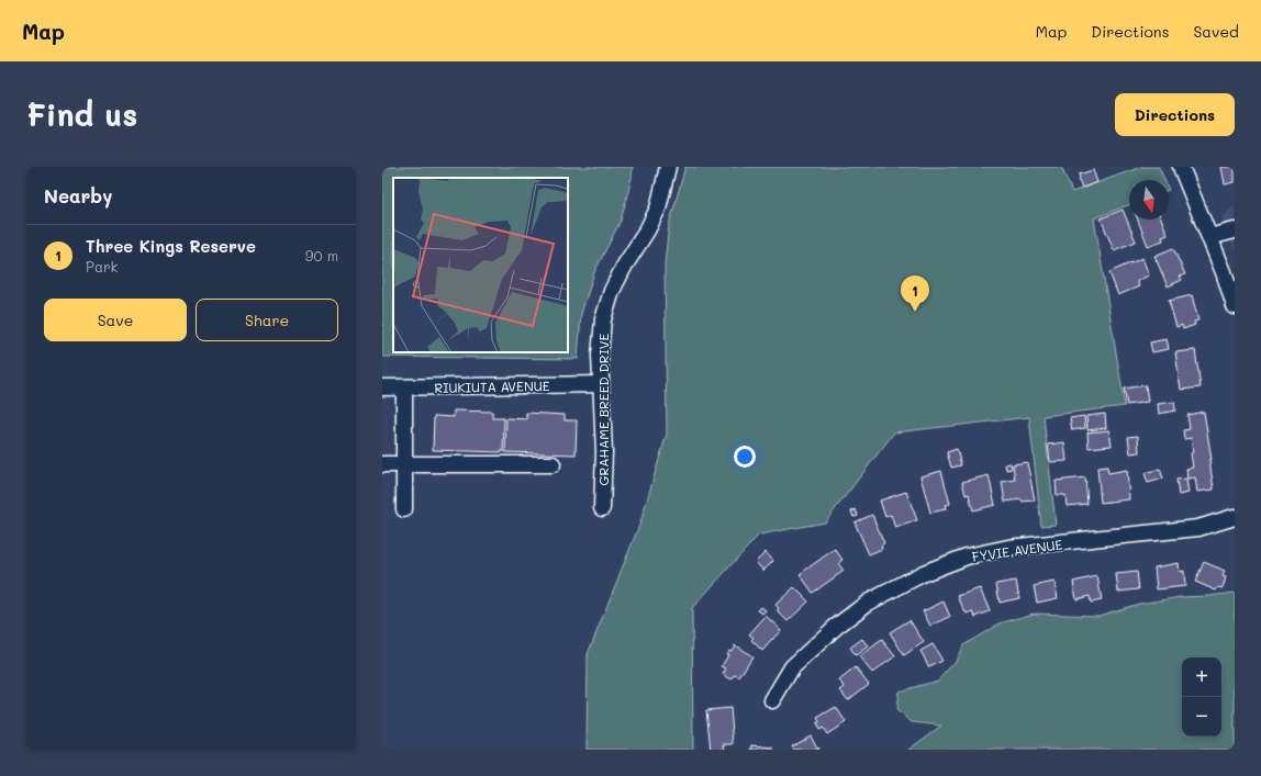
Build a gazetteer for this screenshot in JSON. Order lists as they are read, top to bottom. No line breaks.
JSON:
{"streets":{"street":["RIUKIUTA AVENUE","GRAHAME BREED DRIVE","FYVIE AVENUE"]},"crossings":[["RIUKIUTA AVENUE","GRAHAME BREED DRIVE"]],"north":"bottom","page":{"header":"Map","nav":["Map","Directions","Saved"],"buttons":["Directions",["Save","Share"]],"title":"Find us","heading":"Nearby","list":[{"mark":"1","name":"Three Kings Reserve","note":"Park","value":"90 m"}],"pins":"1","map_buttons":["+","−"]}}
